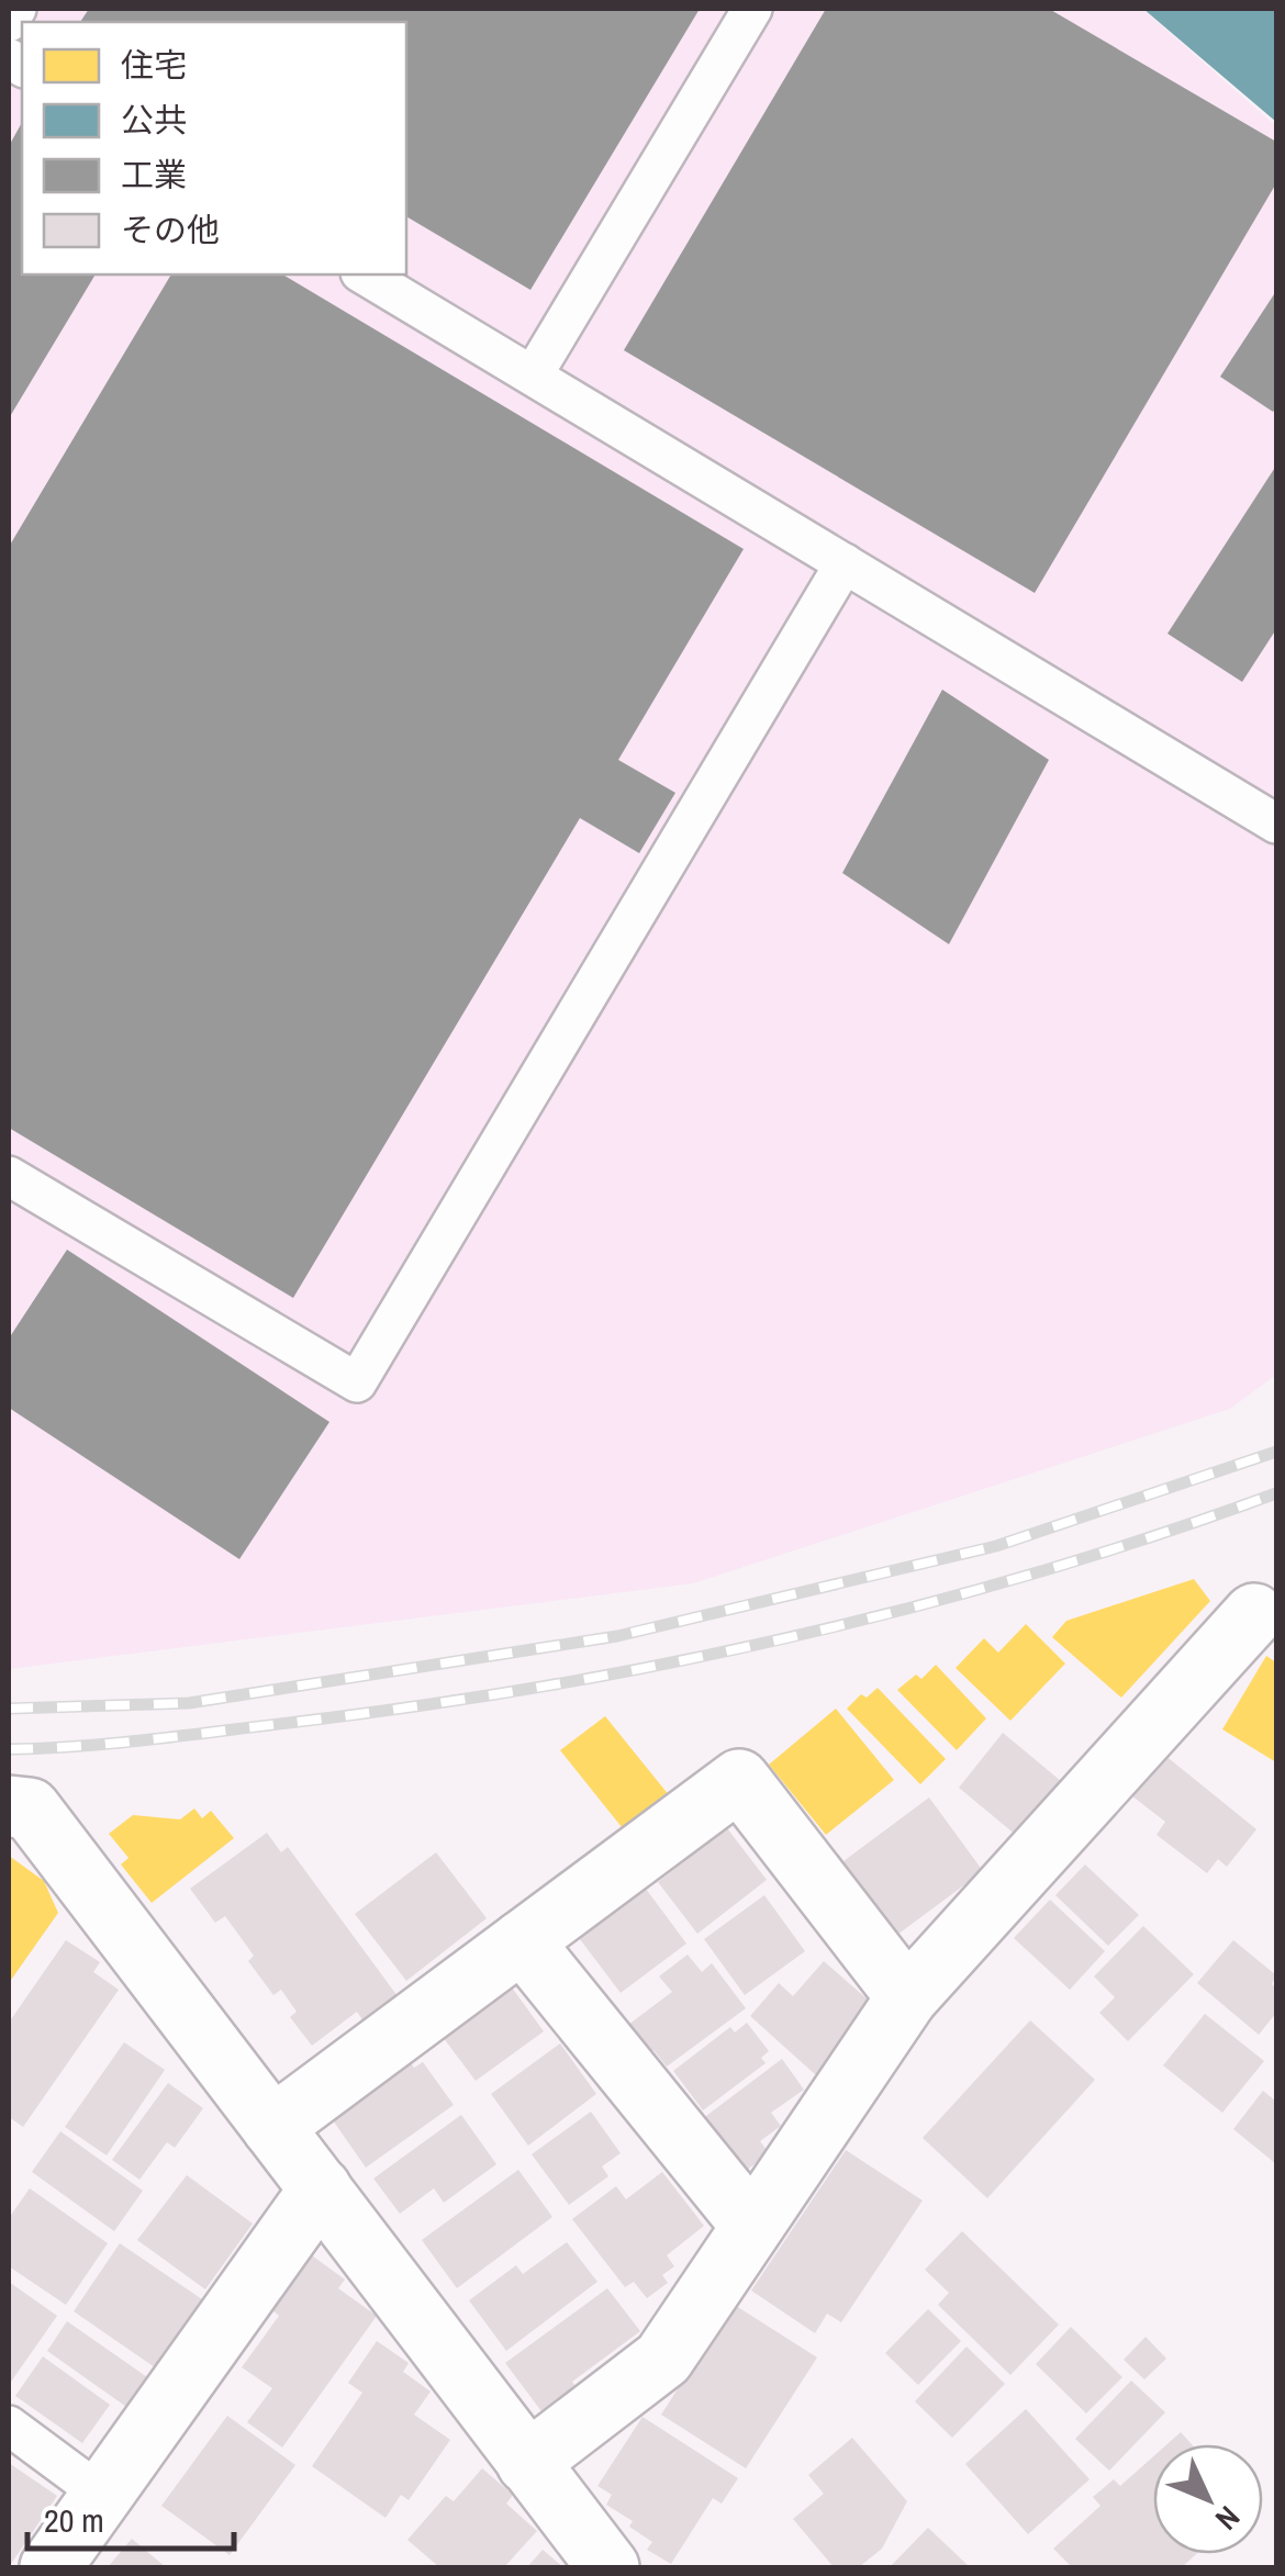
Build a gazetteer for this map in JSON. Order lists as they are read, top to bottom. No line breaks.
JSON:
{"legend":["住宅","公共","工業","その他"],"scale_bar":"20 m","north":"bottom right"}
